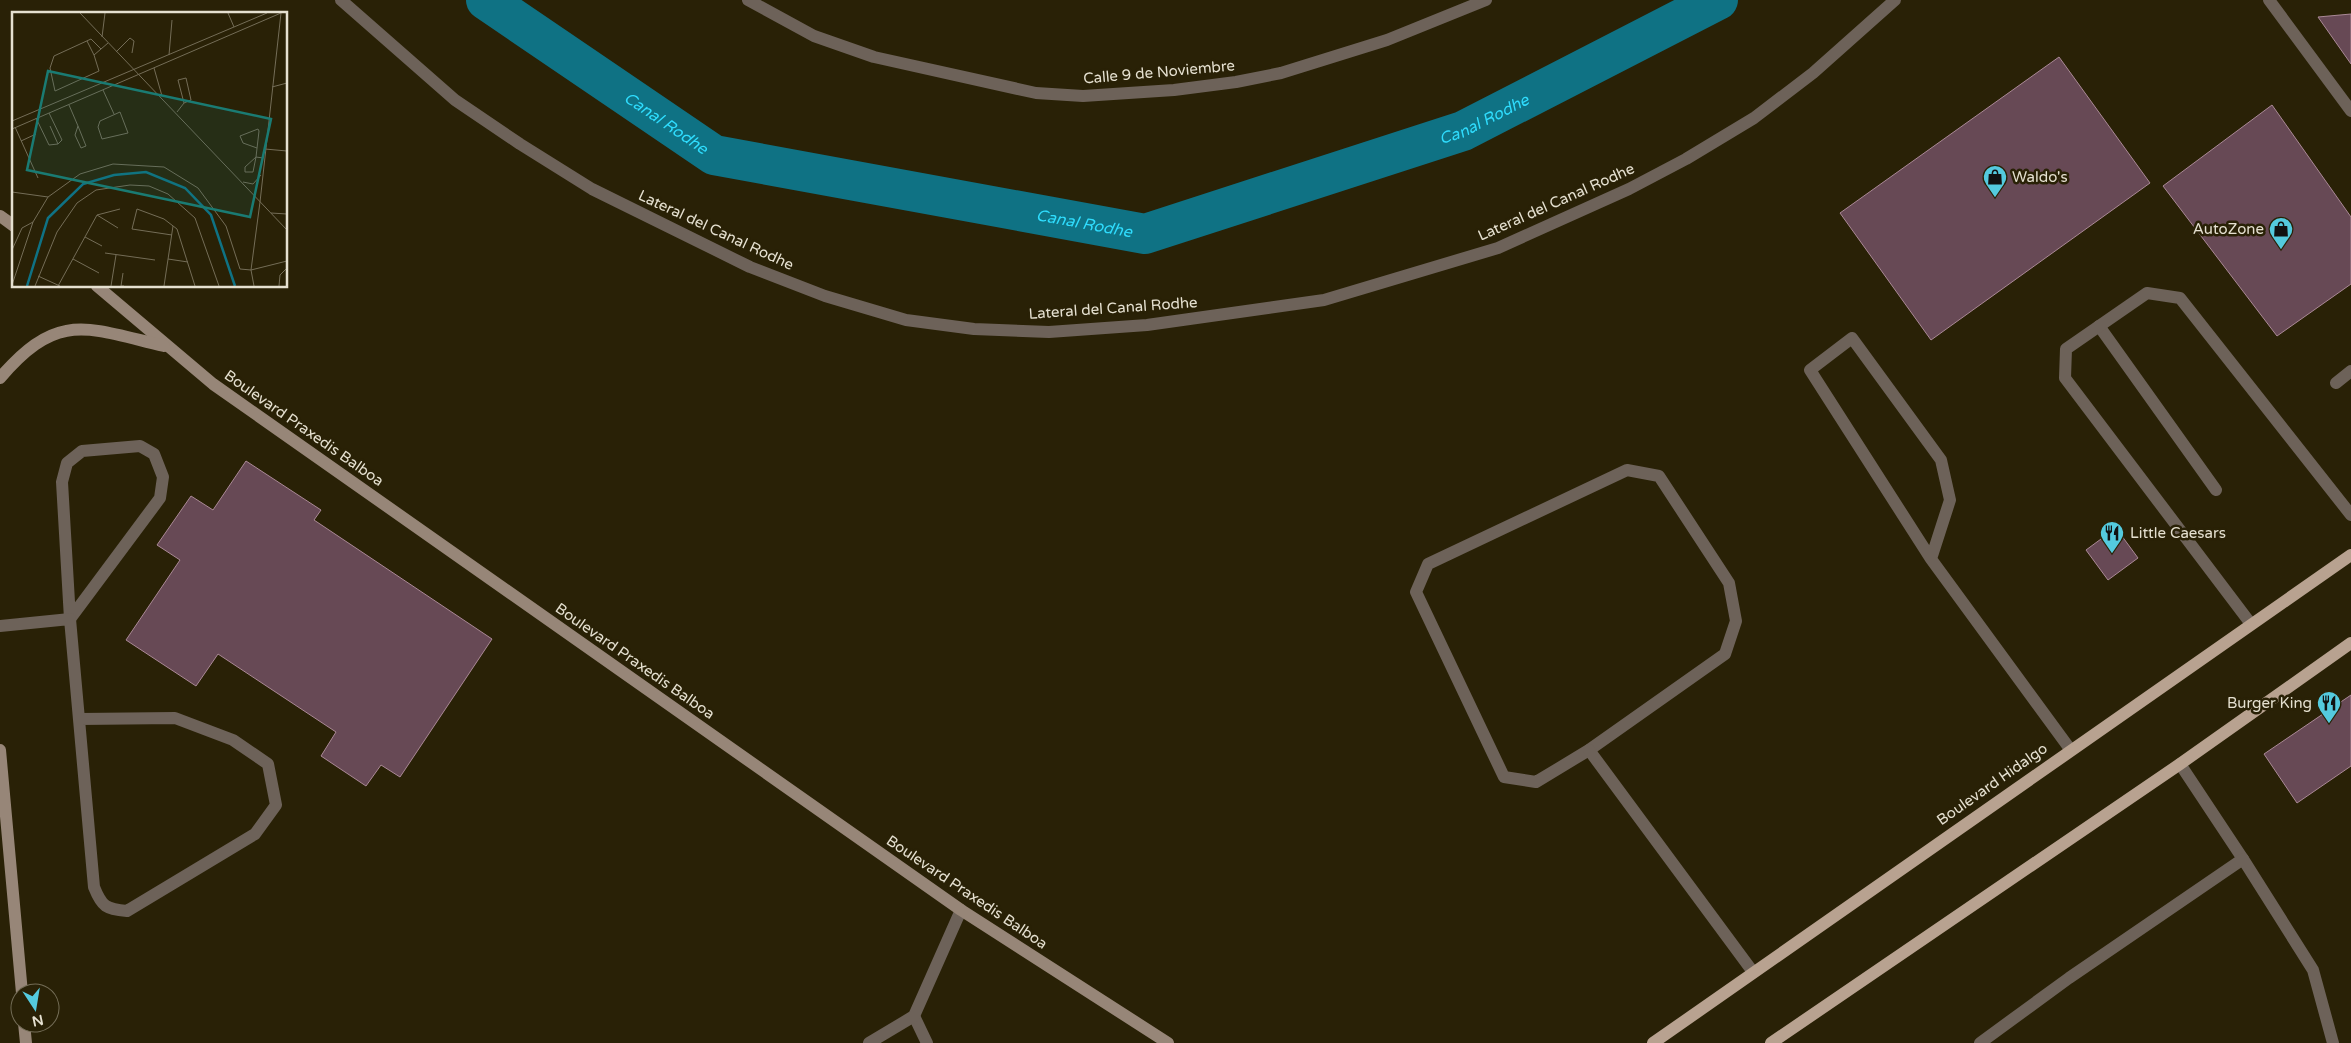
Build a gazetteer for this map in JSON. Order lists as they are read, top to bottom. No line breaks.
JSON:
{"streets":{"main road":["Boulevard Praxedis Balboa","Boulevard Hidalgo"],"street":["Calle 9 de Noviembre","Lateral del Canal Rodhe"]},"water":["Canal Rodhe"],"places":{"shop":["Waldo's","AutoZone"],"restaurant":["Little Caesars","Burger King"]},"north":"bottom"}
